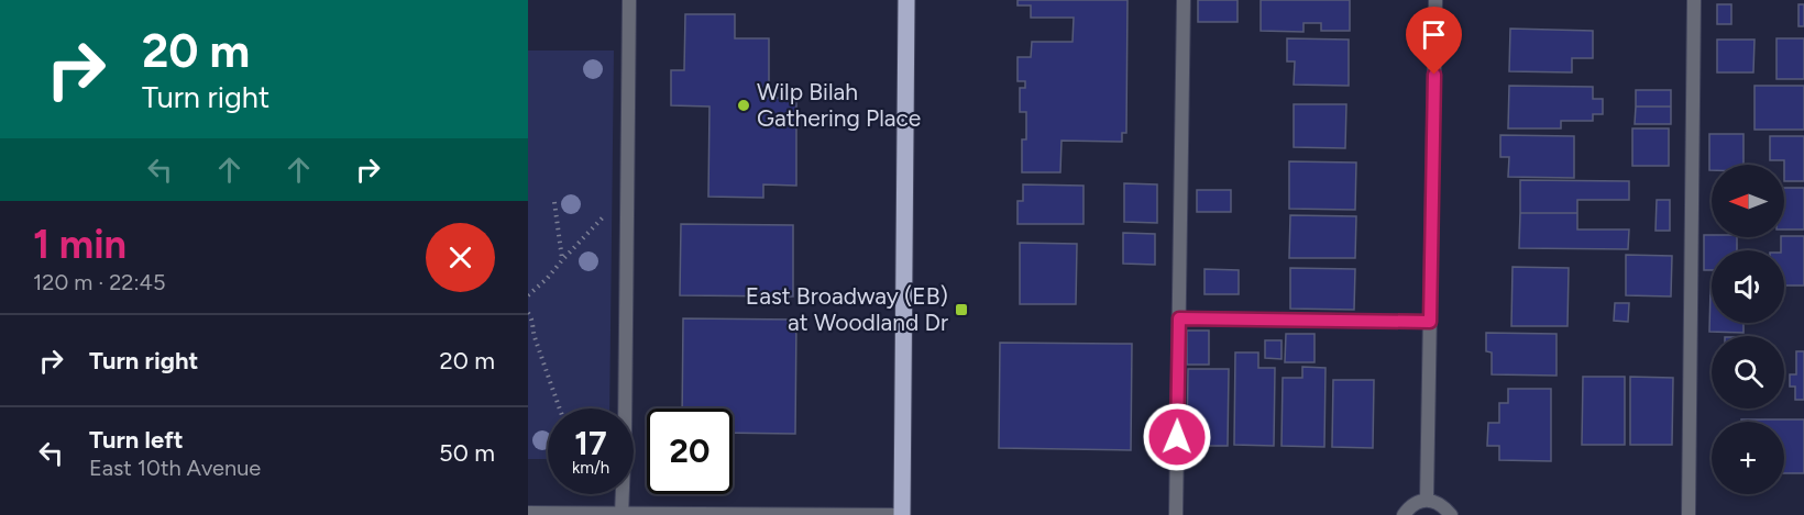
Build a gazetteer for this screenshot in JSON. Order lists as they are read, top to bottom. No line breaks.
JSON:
{"places":{"other":["Wilp Bilah Gathering Place"],"transit":["East Broadway (EB) at Woodland Dr"]},"north":"left","page":{"turn":["20 m","Turn right"],"map_buttons":"+","heading":["1 min","120 m · 22:45"],"list":[{"name":"Turn right","value":"20 m"},{"name":"Turn left","note":"East 10th Avenue","value":"50 m"}],"speed":"17 km/h","limit":"20"}}
